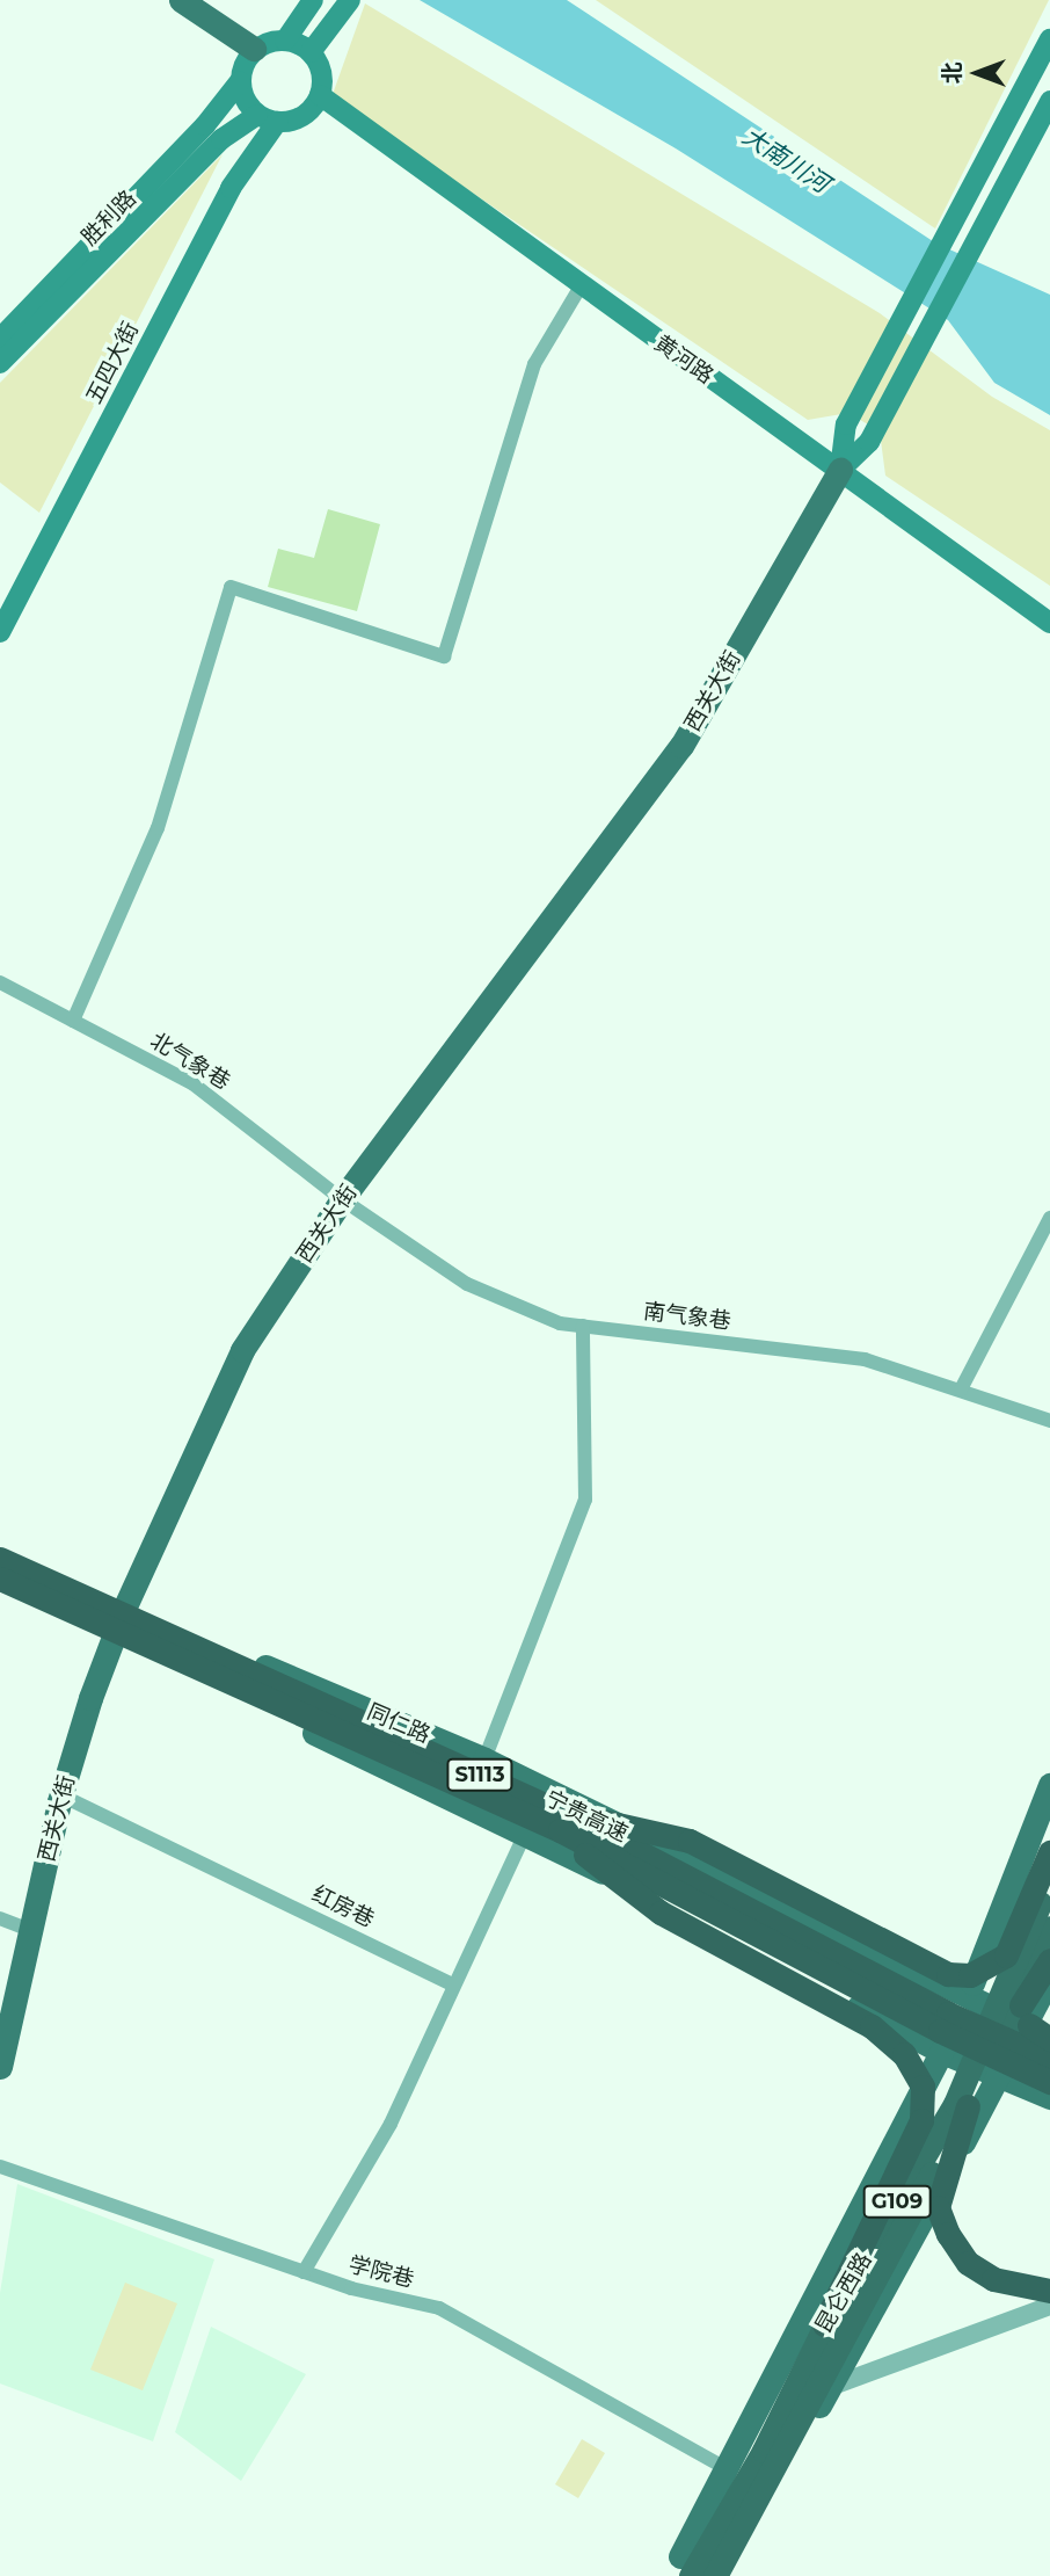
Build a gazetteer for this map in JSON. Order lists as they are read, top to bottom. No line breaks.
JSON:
{"streets":{"highway":["S1113","宁贵高速","G109","昆仑西路"],"main road":["胜利路","黄河路","五四大街","西关大街","同仁路"],"street":["北气象巷","南气象巷","红房巷","学院巷"]},"crossings":[["胜利路","黄河路"],["胜利路","五四大街"],["黄河路","五四大街"],["黄河路","西关大街"],["西关大街","北气象巷"],["西关大街","南气象巷"],["西关大街","同仁路"],["西关大街","红房巷"],["北气象巷","南气象巷"],["同仁路","昆仑西路"]],"water":["大南川河"],"north":"left"}
